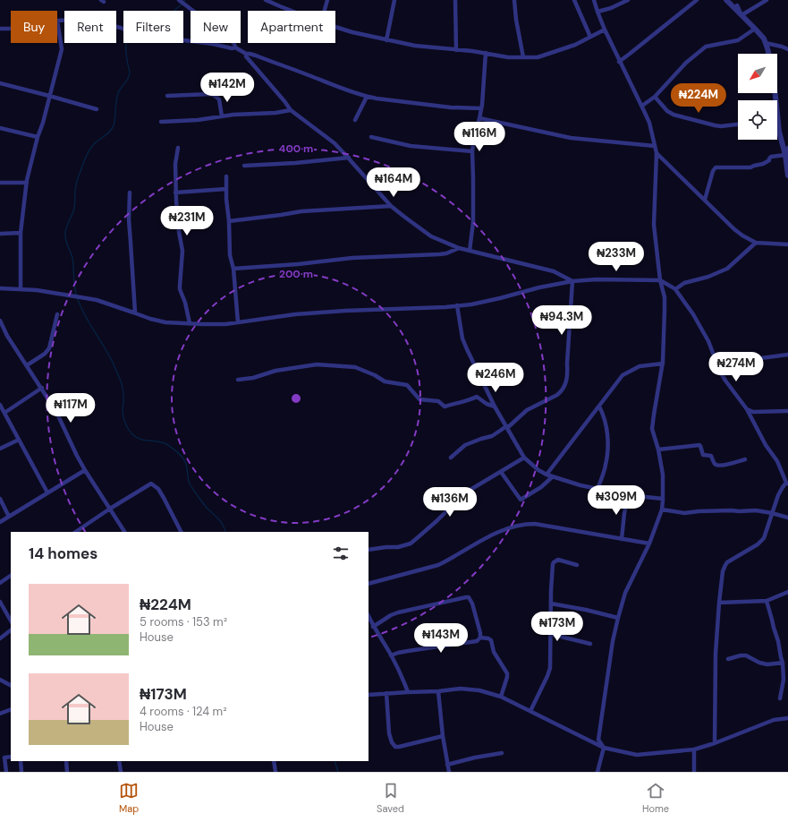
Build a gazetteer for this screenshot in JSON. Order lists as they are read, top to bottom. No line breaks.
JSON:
{"north":"bottom left","page":{"chip":["Buy","Rent","Filters","New","Apartment"],"price":["₦142M","₦224M","₦116M","₦164M","₦231M","₦233M","₦94.3M","₦274M","₦246M","₦117M","₦309M","₦136M","₦173M","₦143M"],"heading":"14 homes","list":[{"name":"₦224M","note":"5 rooms · 153 m² · House"},{"name":"₦173M","note":"4 rooms · 124 m² · House"}],"tabs":["Map","Saved","Home"]},"rings":["400 m","200 m"]}
